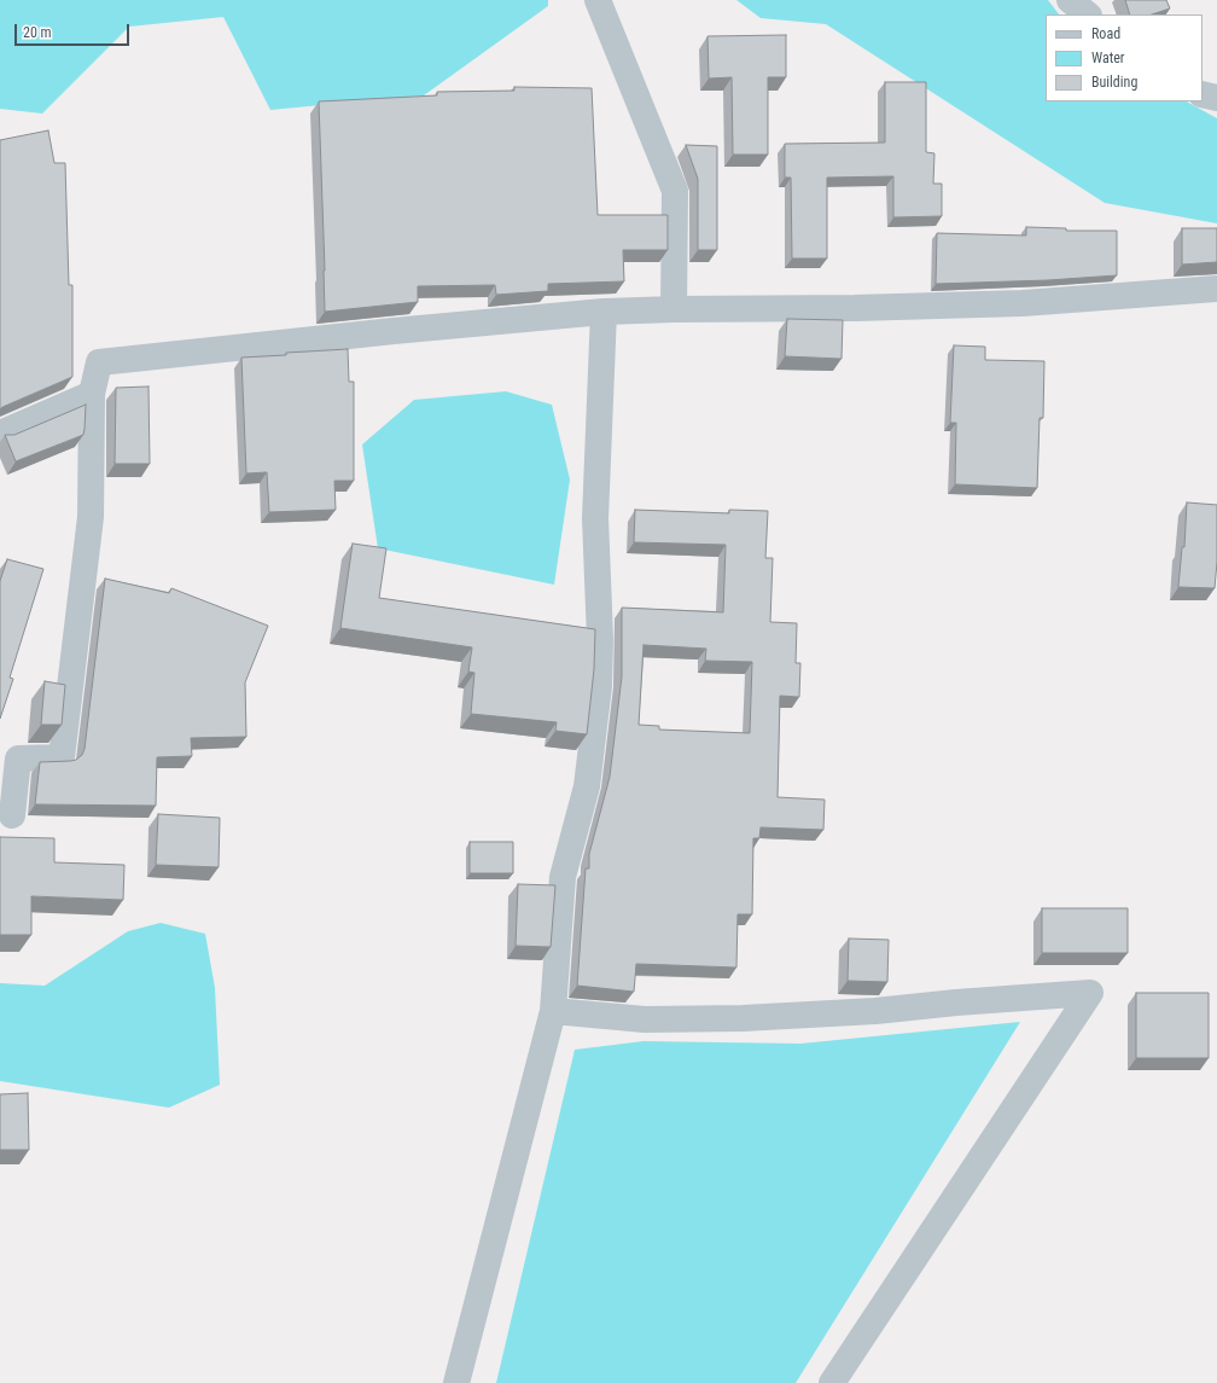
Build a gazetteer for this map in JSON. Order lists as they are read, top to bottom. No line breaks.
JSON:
{"legend":["Road","Water","Building"],"scale_bar":"20 m"}
